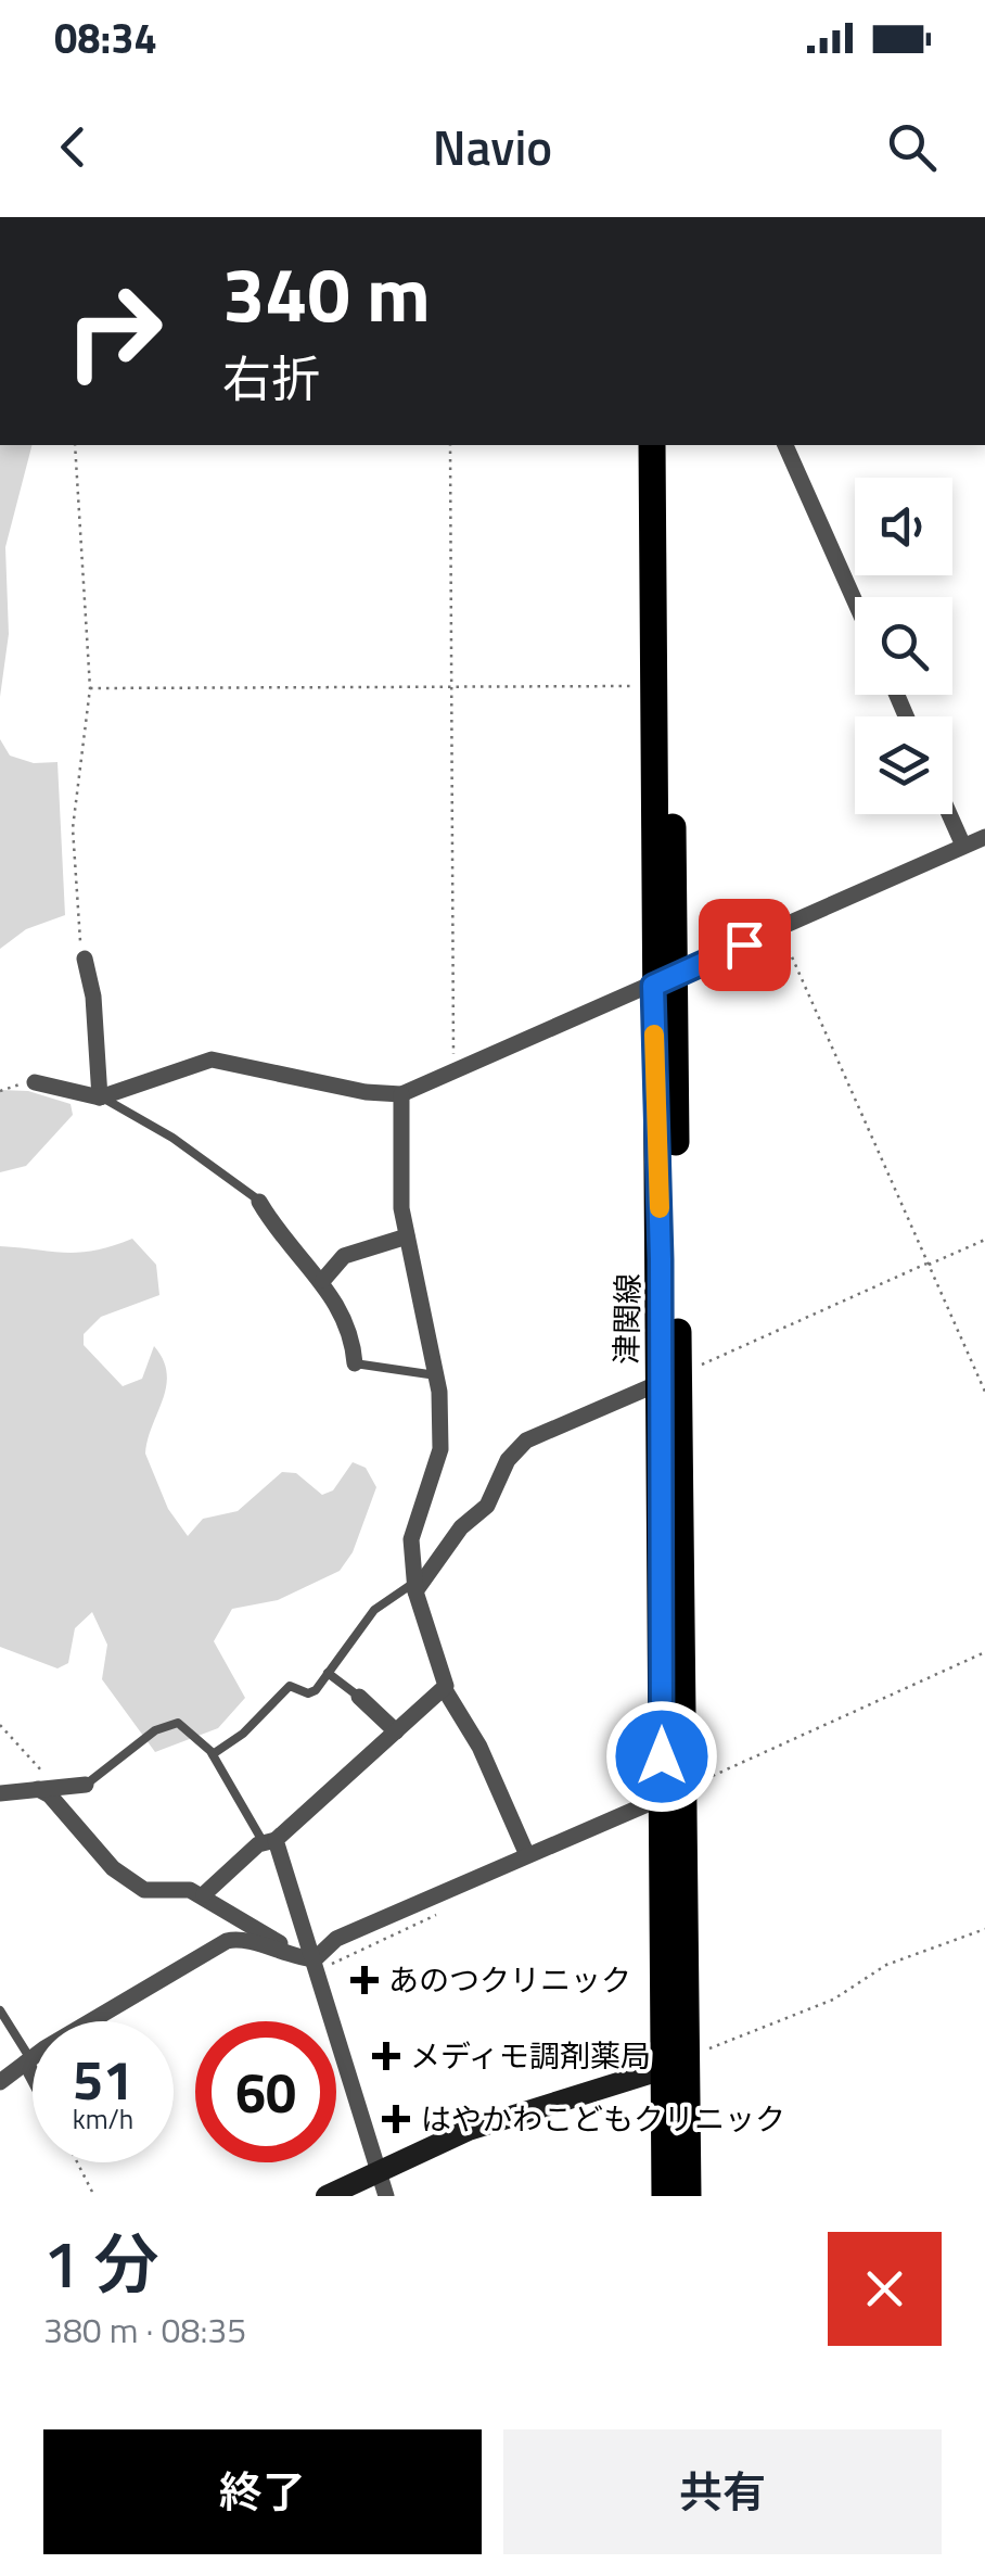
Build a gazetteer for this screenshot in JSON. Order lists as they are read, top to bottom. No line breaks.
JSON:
{"streets":{"main road":["津関線"]},"places":{"health":["あのつクリニック","メディモ調剤薬局","はやかわこどもクリニック"]},"page":{"status":"08:34","header":"Navio","turn":["340 m","右折"],"speed":"51 km/h","limit":"60","heading":["1 分","380 m · 08:35"],"buttons":["終了","共有"]}}
